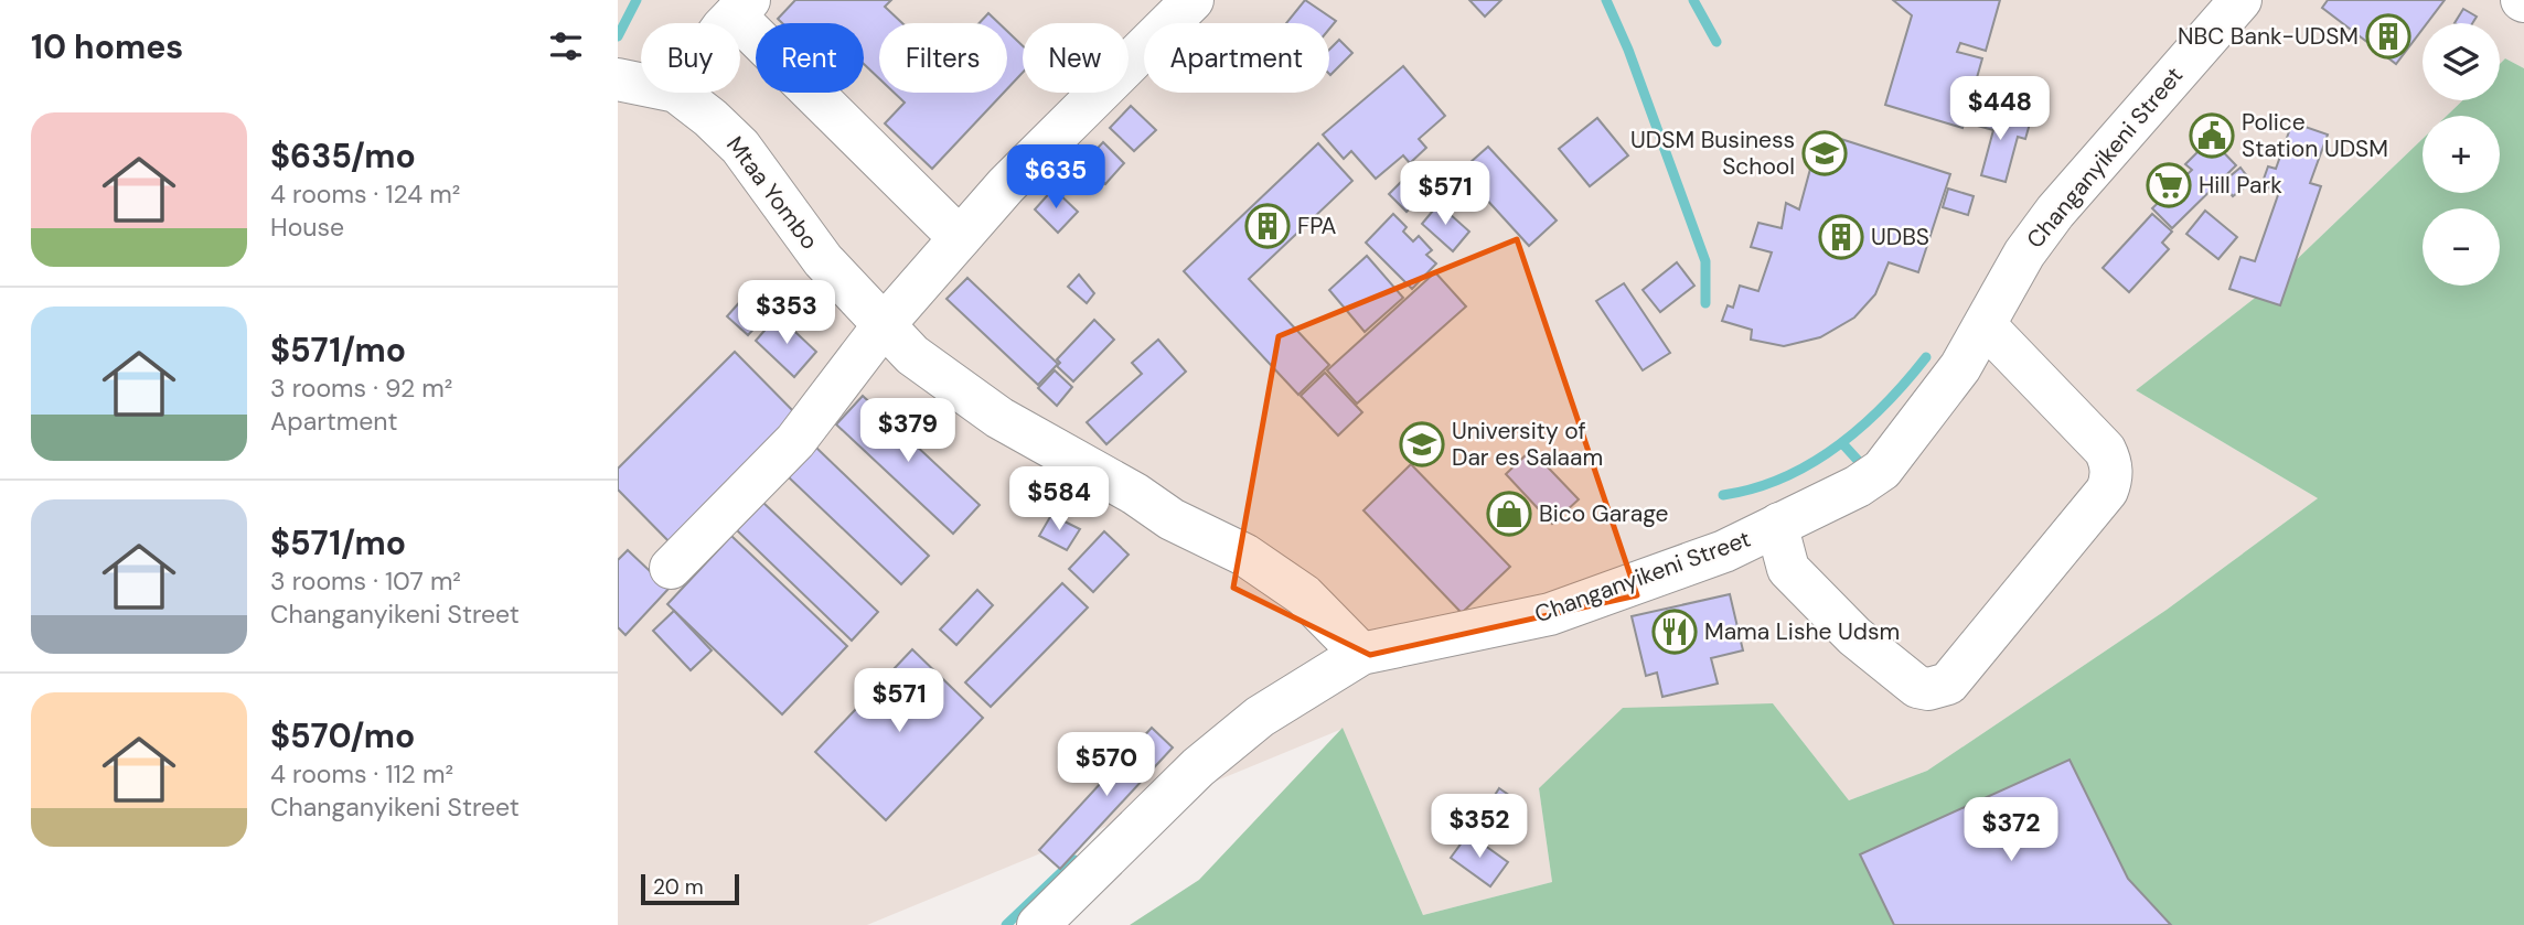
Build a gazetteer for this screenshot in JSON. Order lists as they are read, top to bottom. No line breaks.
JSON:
{"streets":{"street":["Changanyikeni Street","Mtaa Yombo"]},"crossings":[["Changanyikeni Street","Mtaa Yombo"]],"places":{"building":["NBC Bank-UDSM","FPA","UDBS"],"public building":["Police Station UDSM"],"school or university":["UDSM Business School","University of Dar es Salaam"],"supermarket":["Hill Park"],"shop":["Bico Garage"],"restaurant":["Mama Lishe Udsm"]},"scale_bar":"20 m","page":{"heading":"10 homes","map_buttons":["+","−"],"chip":["Buy","Rent","Filters","New","Apartment"],"price":["$448","$635","$571","$353","$379","$584","$571","$570","$352","$372"],"list":[{"name":"$635/mo","note":"4 rooms · 124 m² · House"},{"name":"$571/mo","note":"3 rooms · 92 m² · Apartment"},{"name":"$571/mo","note":"3 rooms · 107 m² · Changanyikeni Street"},{"name":"$570/mo","note":"4 rooms · 112 m² · Changanyikeni Street"}],"scale":"20 m"}}
